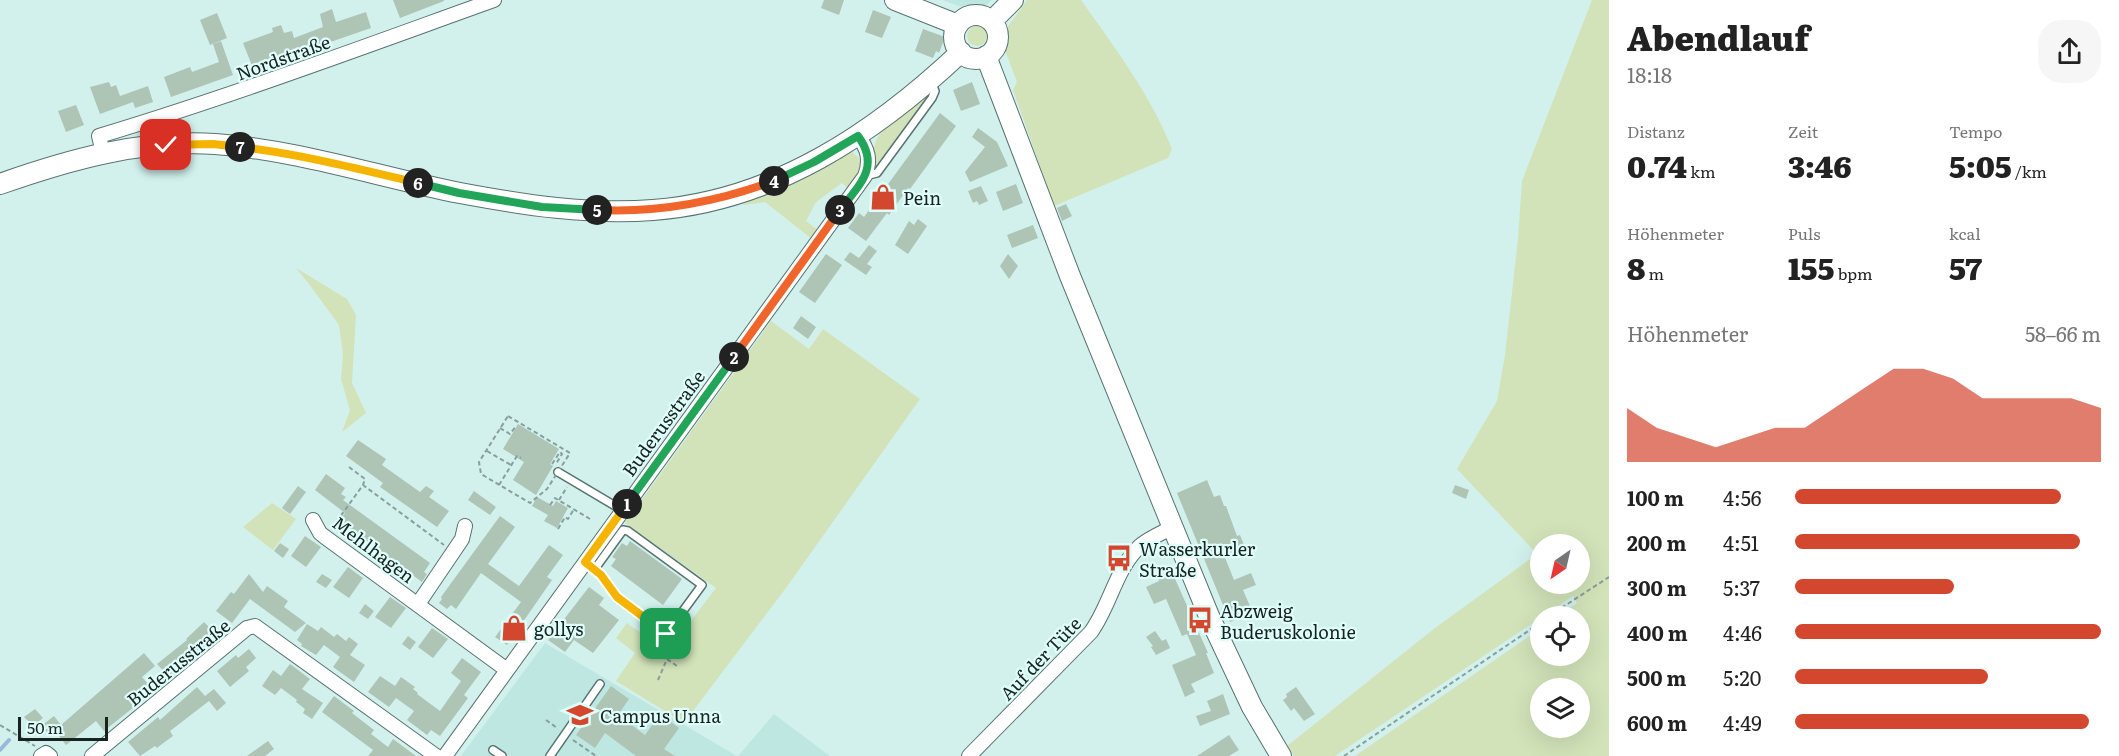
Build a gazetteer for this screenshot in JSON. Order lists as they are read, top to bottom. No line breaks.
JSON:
{"streets":{"street":["Nordstraße","Buderusstraße","Mehlhagen","Auf der Tüte"]},"crossings":[["Buderusstraße","Mehlhagen"]],"places":{"shop":["Pein","gollys"],"bus stop":["Wasserkurler Straße","Abzweig Buderuskolonie"],"school or university":["Campus Unna"]},"scale_bar":"50 m","north":"bottom left","page":{"heading":["Abendlauf","18:18"],"stats":[["Distanz","0.74 km"],["Zeit","3:46"],["Tempo","5:05 /km"],["Höhenmeter","8 m"],["Puls","155 bpm"],["kcal","57"]],"pins":["7","4","6","3","5","2","1"],"chart":["Höhenmeter","58–66 m"],"list":[{"name":"100 m","note":"4:56"},{"name":"200 m","note":"4:51"},{"name":"300 m","note":"5:37"},{"name":"400 m","note":"4:46"},{"name":"500 m","note":"5:20"},{"name":"600 m","note":"4:49"}],"scale":"50 m"}}
